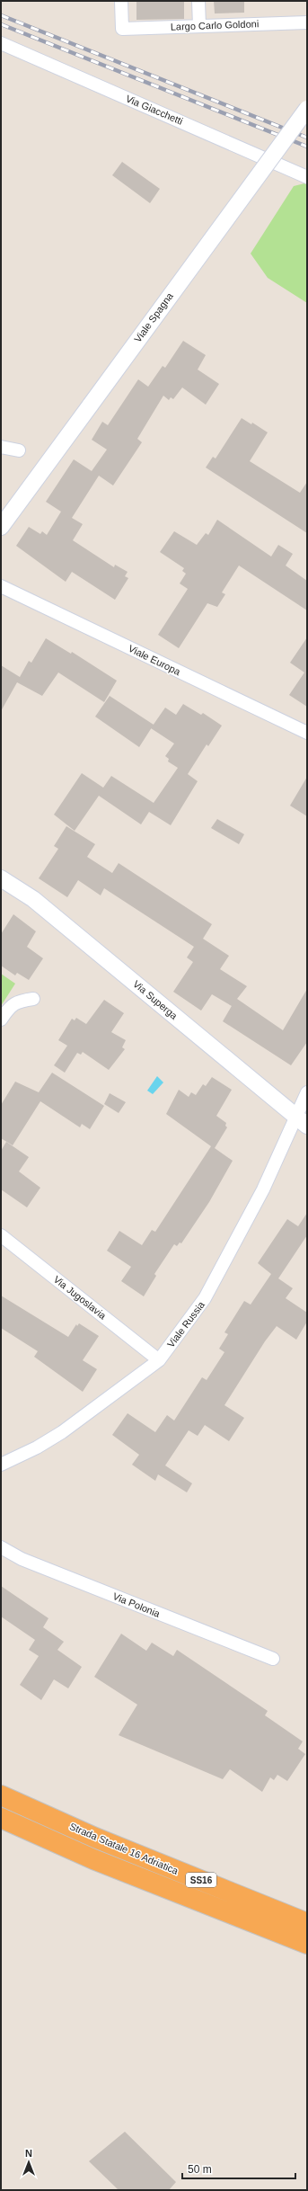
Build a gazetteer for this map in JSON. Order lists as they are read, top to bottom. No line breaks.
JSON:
{"streets":{"highway":["Strada Statale 16 Adriatica","SS16"],"street":["Largo Carlo Goldoni","Via Giacchetti","Viale Spagna","Viale Europa","Via Superga","Via Jugoslavia","Viale Russia","Via Polonia"]},"crossings":[["Via Superga","Viale Russia"],["Via Jugoslavia","Viale Russia"]],"scale_bar":"50 m","north":"top"}
